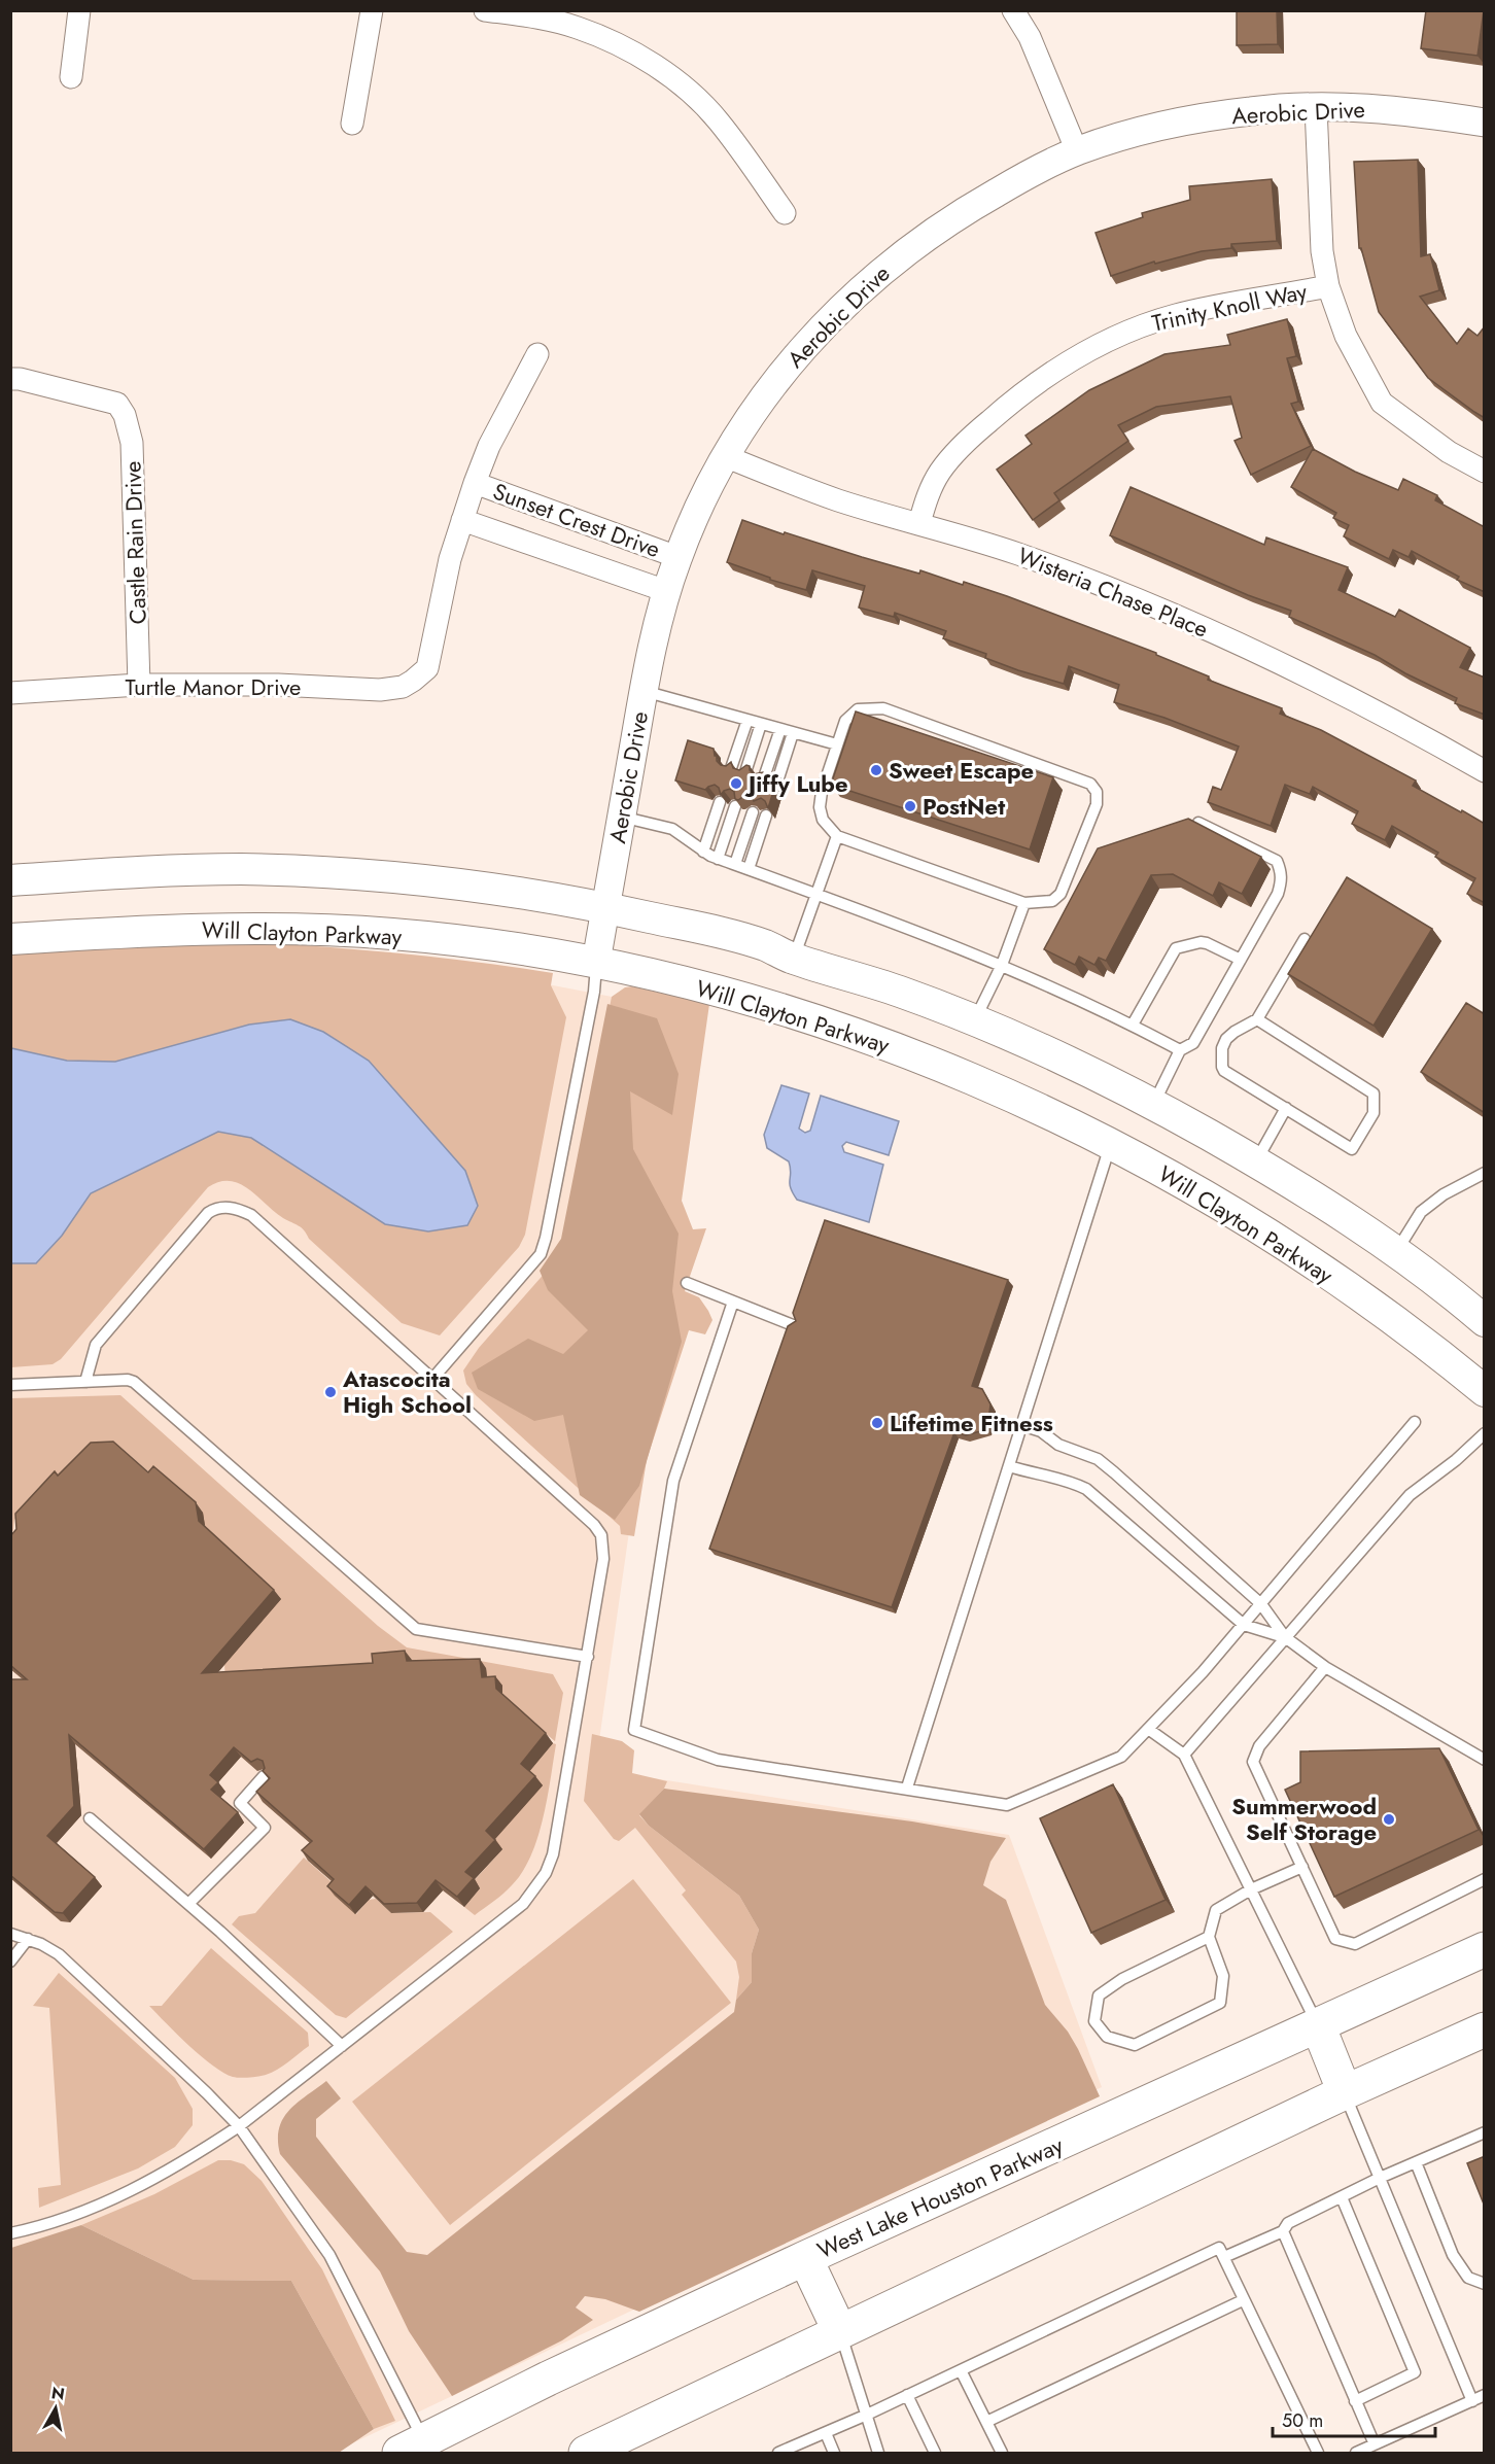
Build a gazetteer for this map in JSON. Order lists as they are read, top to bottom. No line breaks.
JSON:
{"streets":{"main road":["Will Clayton Parkway","West Lake Houston Parkway"],"street":["Aerobic Drive","Trinity Knoll Way","Sunset Crest Drive","Castle Rain Drive","Wisteria Chase Place","Turtle Manor Drive"]},"crossings":[["Aerobic Drive","Sunset Crest Drive"],["Aerobic Drive","Wisteria Chase Place"],["Aerobic Drive","Will Clayton Parkway"],["Trinity Knoll Way","Wisteria Chase Place"],["Sunset Crest Drive","Turtle Manor Drive"],["Castle Rain Drive","Turtle Manor Drive"]],"places":["Sweet Escape","Jiffy Lube","PostNet","Atascocita High School","Lifetime Fitness","Summerwood Self Storage"],"scale_bar":"50 m","north":"top"}
